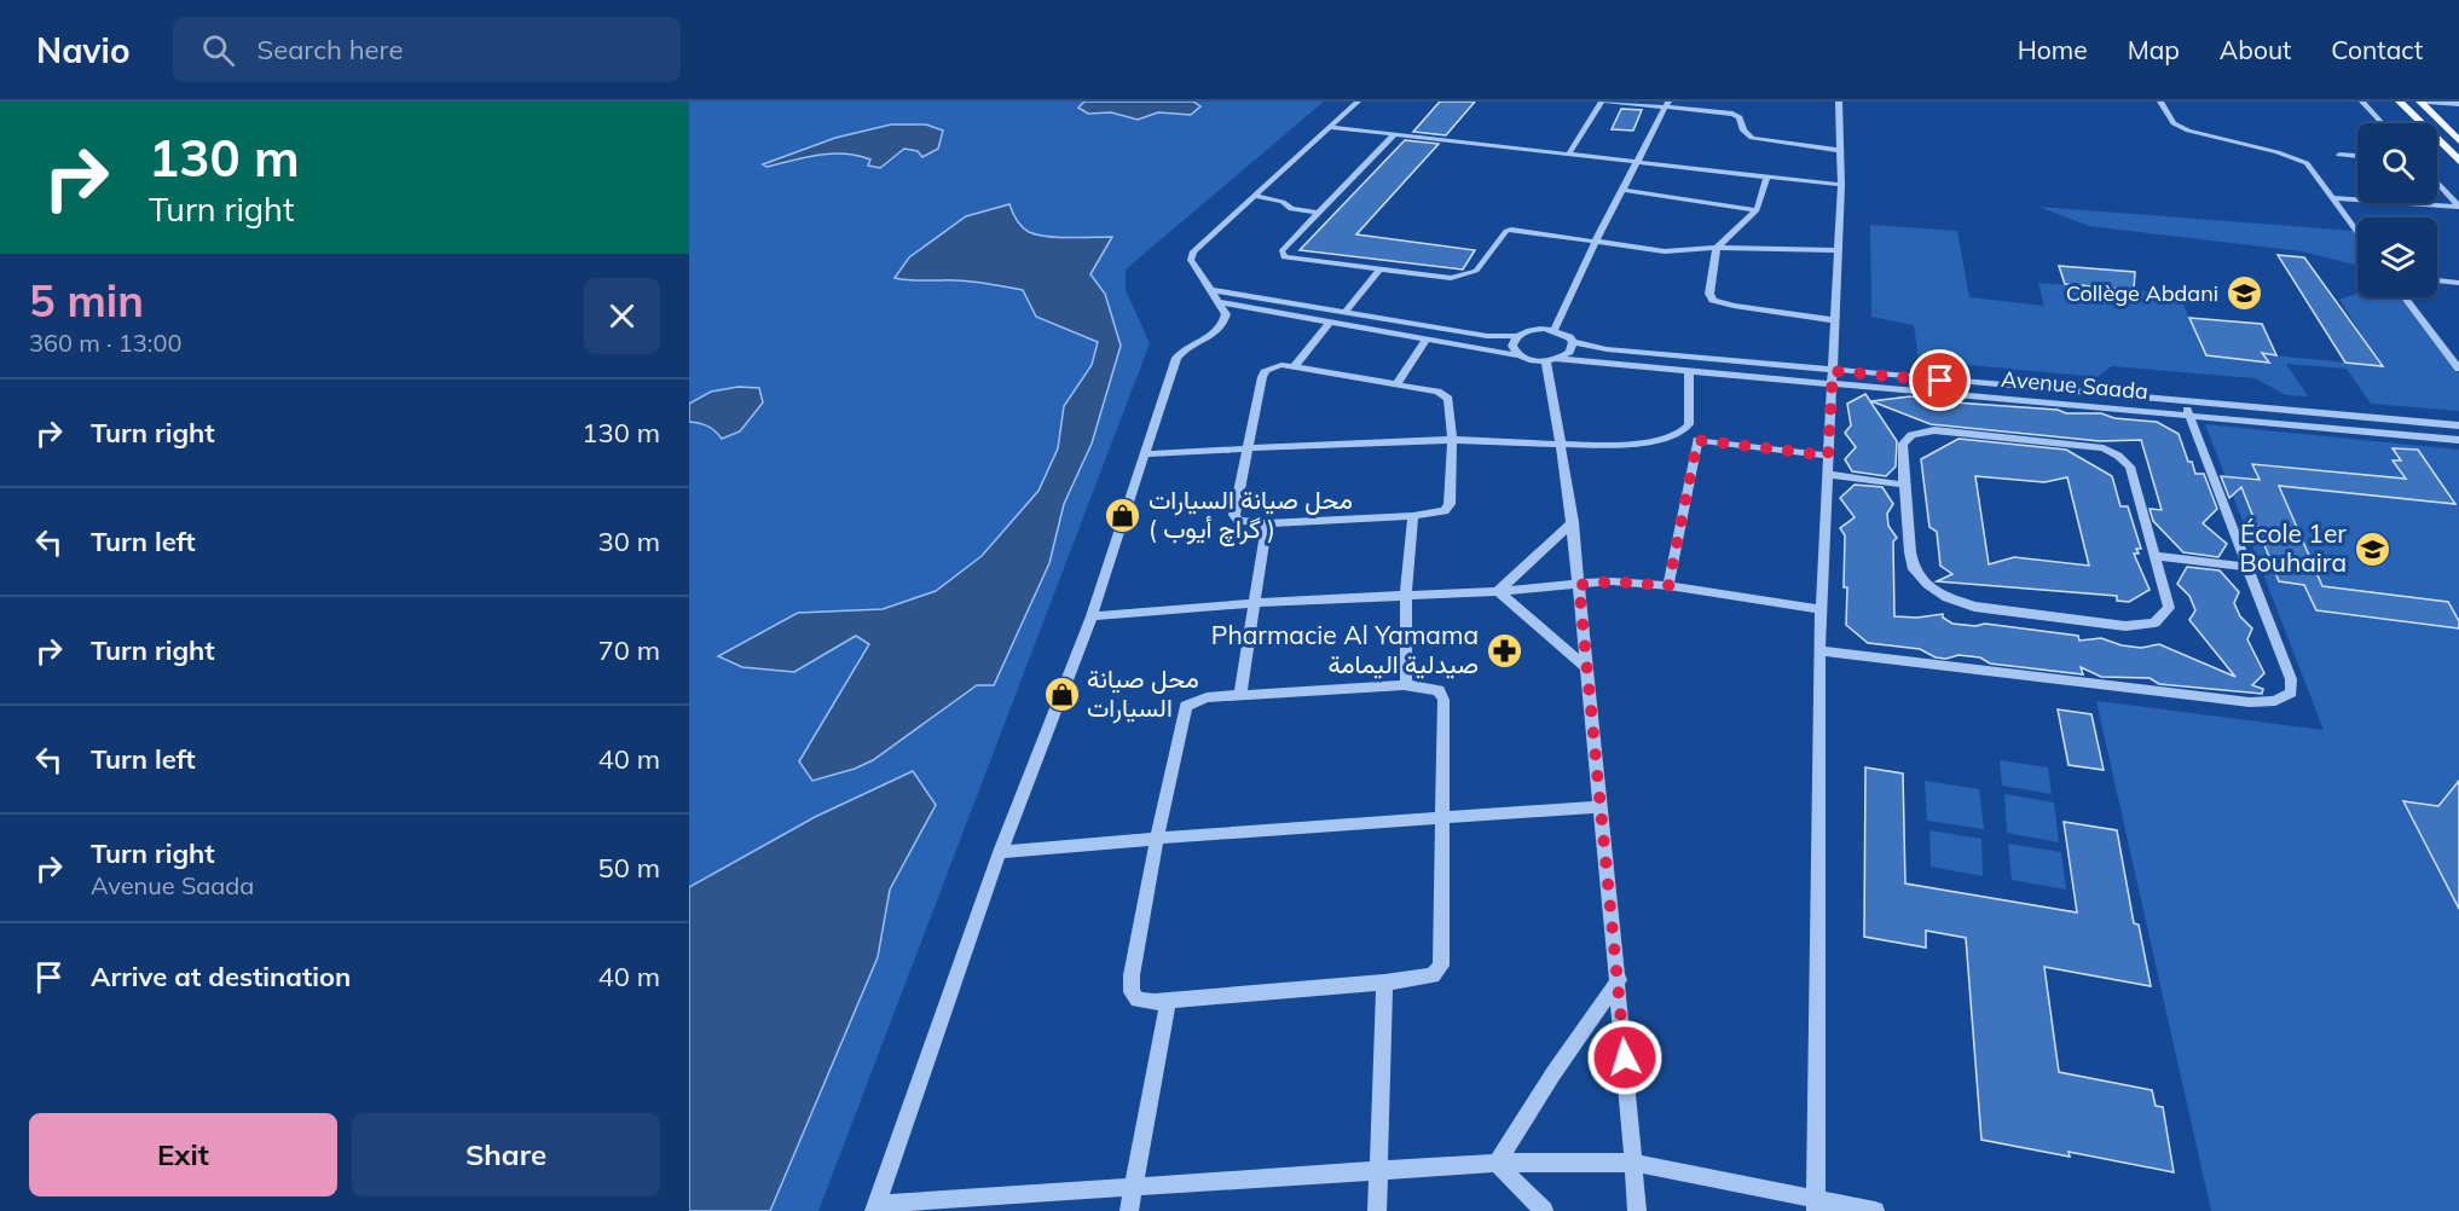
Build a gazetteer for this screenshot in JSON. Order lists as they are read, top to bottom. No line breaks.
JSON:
{"streets":{"street":["Avenue Saada"]},"places":{"school or university":["Collège Abdani","École 1er Bouhaira"],"shop":["محل صيانة السيارات ( گراچ أيوب )","محل صيانة السيارات"],"pharmacy":["Pharmacie Al Yamama صيدلية اليمامة"]},"page":{"header":"Navio","search":"Search here","nav":["Home","Map","About","Contact"],"turn":["130 m","Turn right"],"heading":["5 min","360 m · 13:00"],"list":[{"name":"Turn right","value":"130 m"},{"name":"Turn left","value":"30 m"},{"name":"Turn right","value":"70 m"},{"name":"Turn left","value":"40 m"},{"name":"Turn right","note":"Avenue Saada","value":"50 m"},{"name":"Arrive at destination","value":"40 m"}],"buttons":["Exit","Share"]}}
